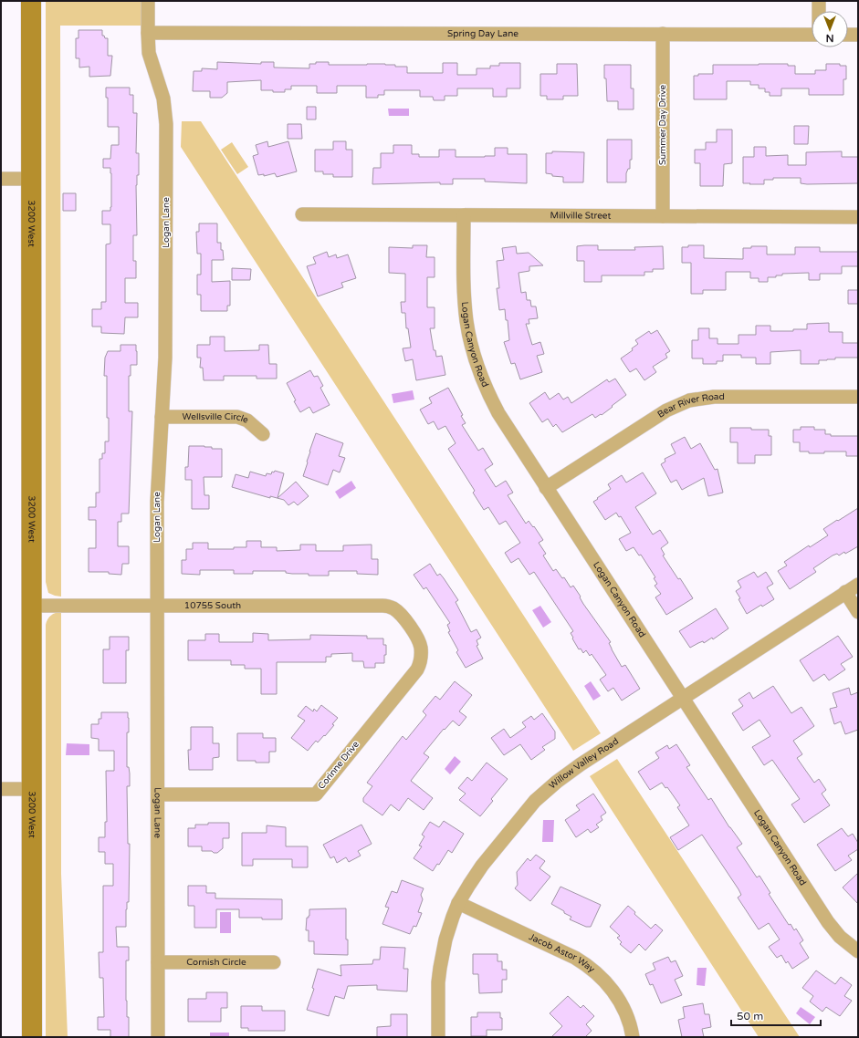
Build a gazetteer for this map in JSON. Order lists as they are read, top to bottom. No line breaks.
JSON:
{"streets":{"street":["Spring Day Lane","Summer Day Drive","Millville Street","Logan Lane","3200 West","Logan Canyon Road","Bear River Road","Wellsville Circle","10755 South","Willow Valley Road","Corinne Drive","Jacob Astor Way","Cornish Circle"]},"crossings":[["Spring Day Lane","Summer Day Drive"],["Spring Day Lane","Logan Lane"],["Summer Day Drive","Millville Street"],["Millville Street","Logan Canyon Road"],["Logan Lane","Wellsville Circle"],["Logan Lane","10755 South"],["Logan Lane","Corinne Drive"],["Logan Lane","Cornish Circle"],["3200 West","10755 South"],["Logan Canyon Road","Bear River Road"],["Logan Canyon Road","Willow Valley Road"],["10755 South","Corinne Drive"],["Willow Valley Road","Jacob Astor Way"]],"scale_bar":"50 m","north":"bottom"}
